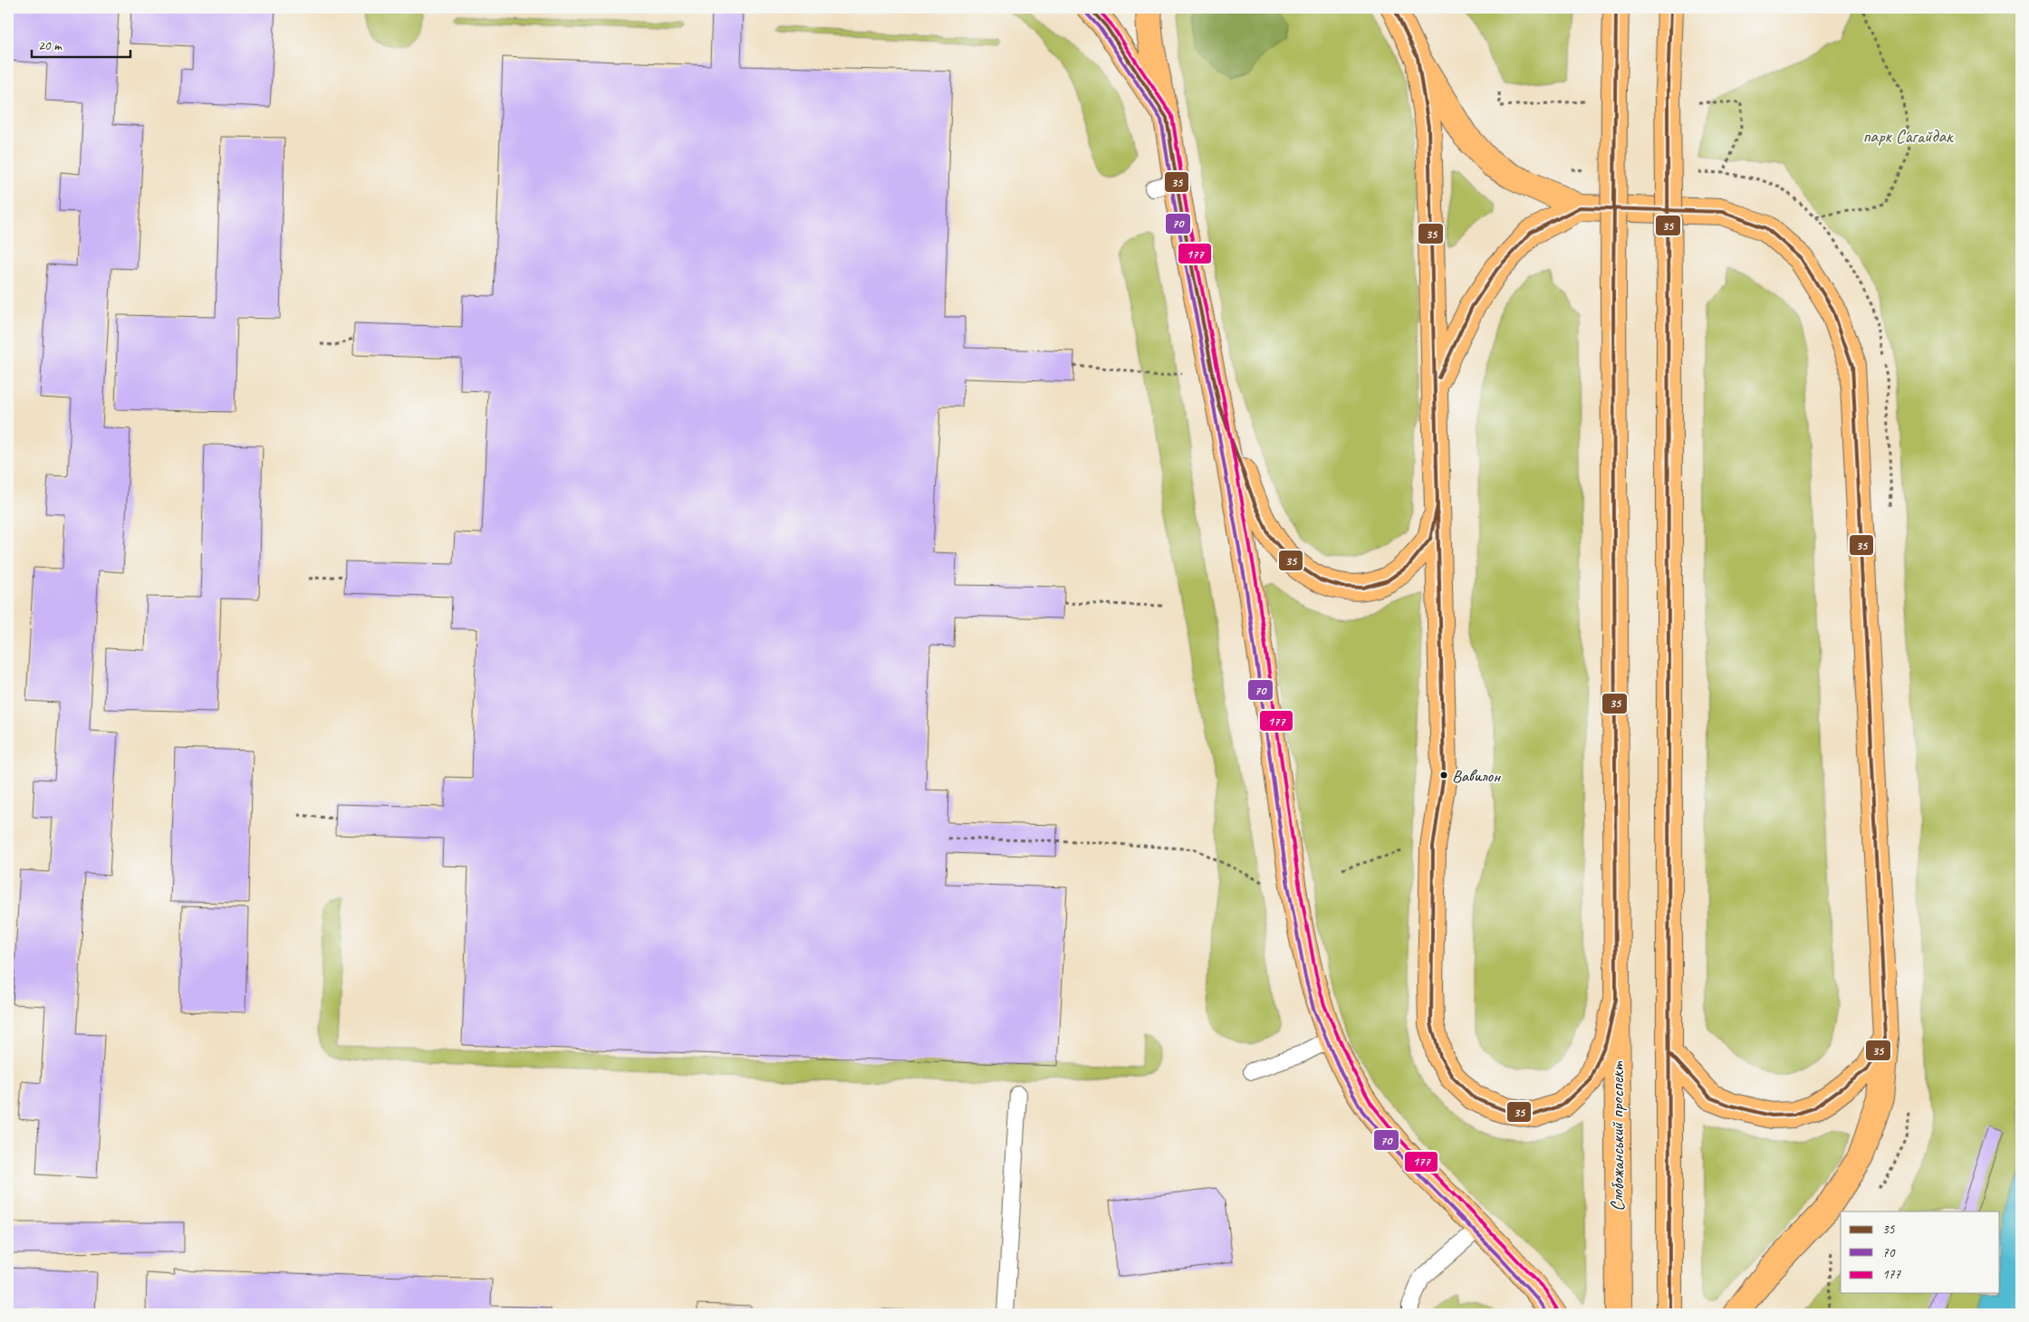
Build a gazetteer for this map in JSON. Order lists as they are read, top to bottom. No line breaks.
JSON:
{"streets":{"main road":["Слобожанський проспект"]},"parks":["парк Сагайдак"],"places":["Вавилон"],"lines":["transit line 35","transit line 177","transit line 70"],"legend":["35","70","177"],"scale_bar":"20 m"}
